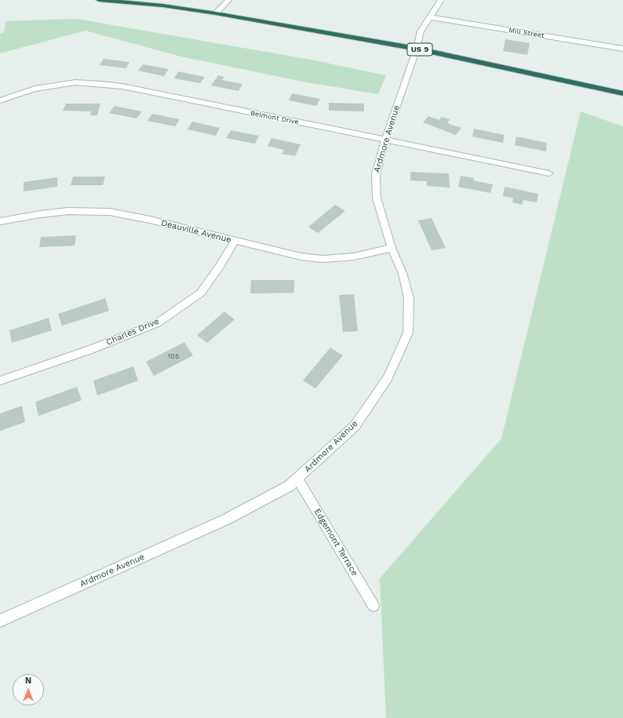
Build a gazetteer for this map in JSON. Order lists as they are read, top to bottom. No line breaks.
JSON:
{"streets":{"highway":["US 9"],"street":["Mill Street","Belmont Drive","Ardmore Avenue","Deauville Avenue","Charles Drive","Edgemont Terrace"]},"crossings":[["Mill Street","Ardmore Avenue"],["US 9","Ardmore Avenue"],["Belmont Drive","Ardmore Avenue"],["Ardmore Avenue","Deauville Avenue"],["Ardmore Avenue","Edgemont Terrace"],["Deauville Avenue","Charles Drive"]],"house_numbers":["105"],"north":"top"}
